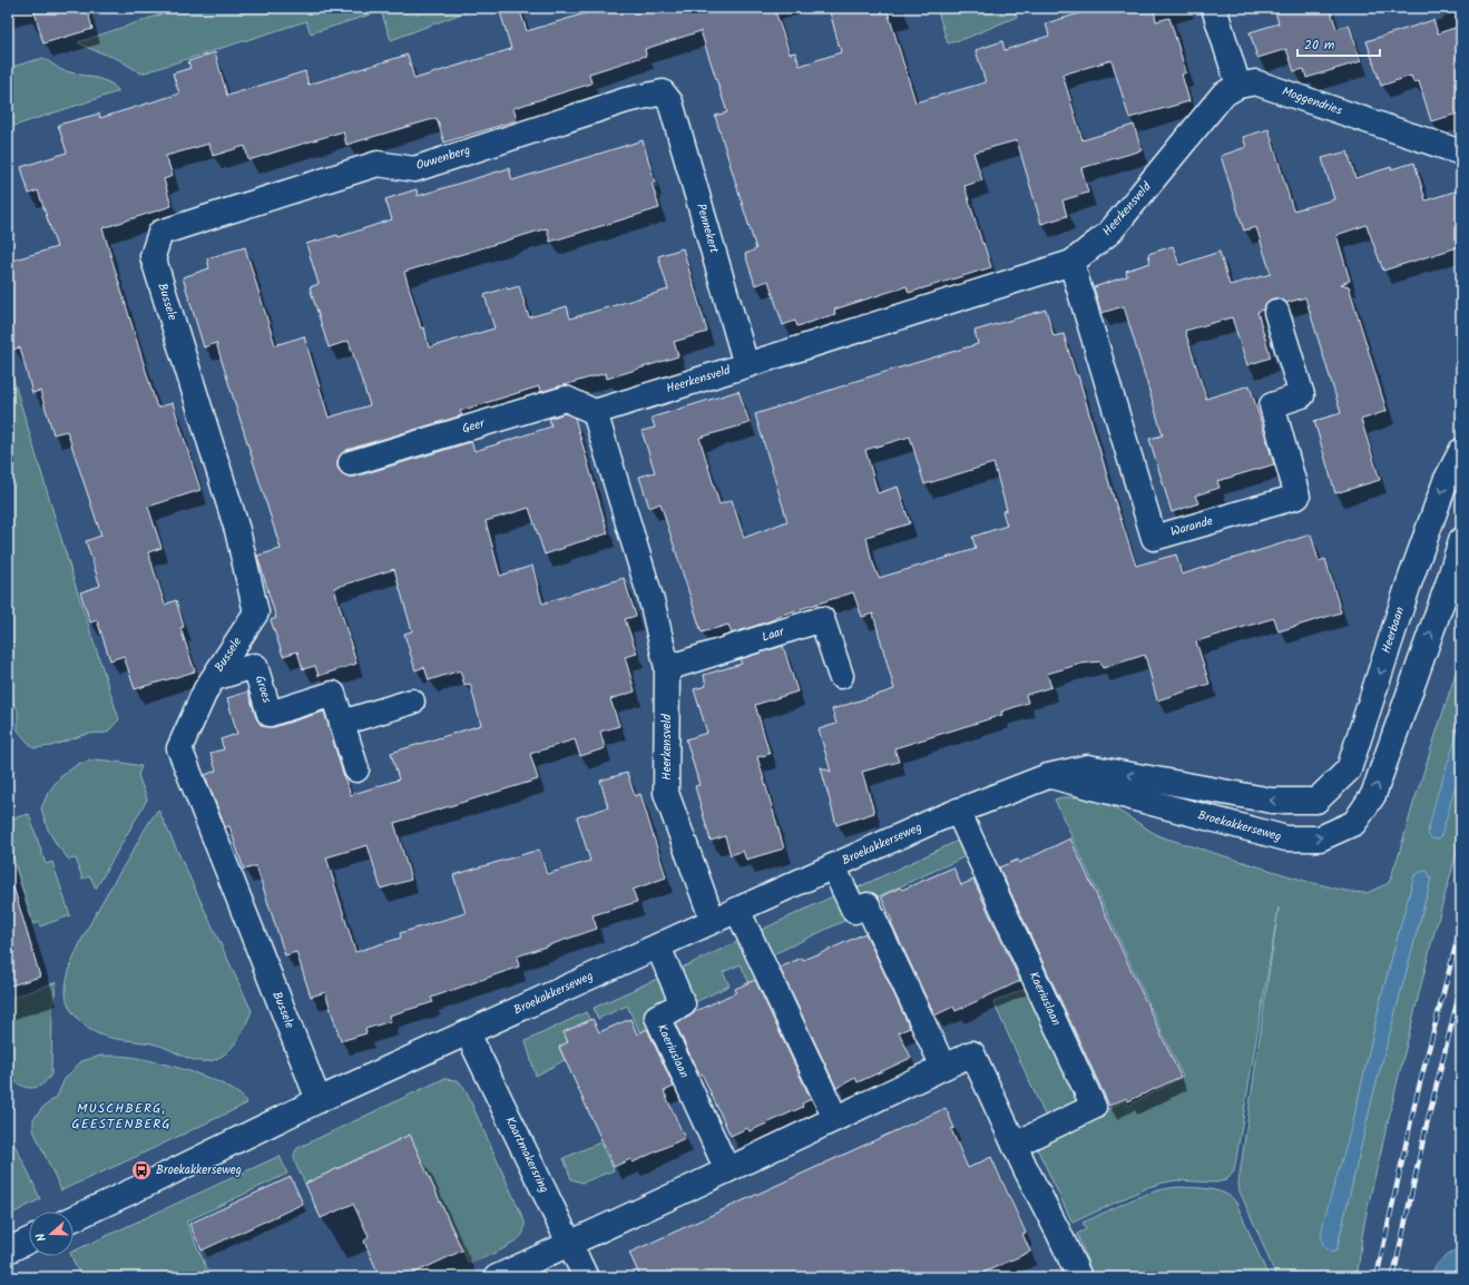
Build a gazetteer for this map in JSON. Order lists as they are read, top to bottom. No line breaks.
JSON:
{"streets":{"street":["Moggendries","Ouwenberg","Heerkensveld","Pennekert","Bussele","Geer","Warande","Heerbaan","Laar","Groes","Broekakkerseweg","Kaeriuslaan","Kaartmakersring"]},"crossings":[["Moggendries","Heerkensveld"],["Ouwenberg","Pennekert"],["Ouwenberg","Bussele"],["Heerkensveld","Pennekert"],["Heerkensveld","Geer"],["Heerkensveld","Warande"],["Heerkensveld","Laar"],["Heerkensveld","Broekakkerseweg"],["Bussele","Groes"],["Bussele","Broekakkerseweg"],["Heerbaan","Broekakkerseweg"],["Broekakkerseweg","Kaeriuslaan"],["Broekakkerseweg","Kaartmakersring"]],"one_way":["Heerbaan"],"districts":["MUSCHBERG, GEESTENBERG"],"places":{"bus stop":["Broekakkerseweg"]},"scale_bar":"20 m","north":"left"}
